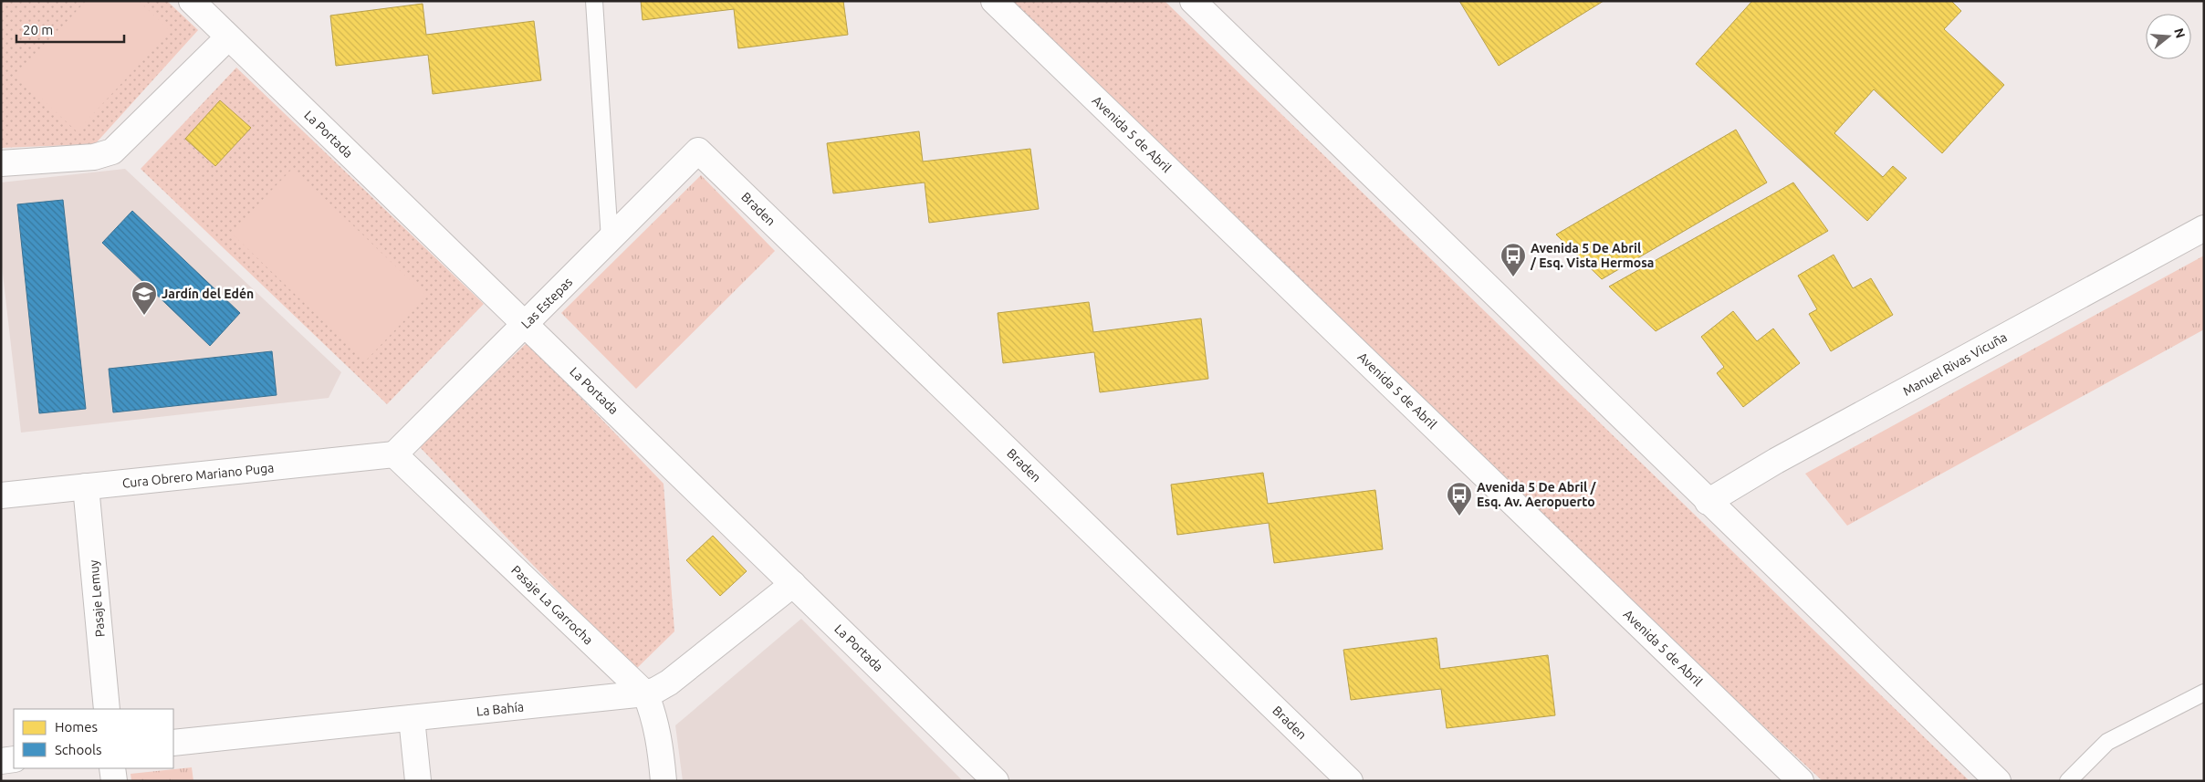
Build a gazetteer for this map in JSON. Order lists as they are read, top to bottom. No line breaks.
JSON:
{"streets":{"street":["La Portada","Avenida 5 de Abril","Braden","Las Estepas","Manuel Rivas Vicuña","Cura Obrero Mariano Puga","Pasaje Lemuy","Pasaje La Garrocha","La Bahía"]},"crossings":[["La Portada","Las Estepas"],["La Portada","La Bahía"],["Braden","Las Estepas"],["Las Estepas","Cura Obrero Mariano Puga"],["Las Estepas","Pasaje La Garrocha"],["Cura Obrero Mariano Puga","Pasaje Lemuy"],["Cura Obrero Mariano Puga","Pasaje La Garrocha"],["Pasaje La Garrocha","La Bahía"]],"places":{"bus stop":["Avenida 5 De Abril / Esq. Vista Hermosa","Avenida 5 De Abril / Esq. Av. Aeropuerto"],"school or university":["Jardín del Edén"]},"legend":["Homes","Schools"],"scale_bar":"20 m","north":"right"}
